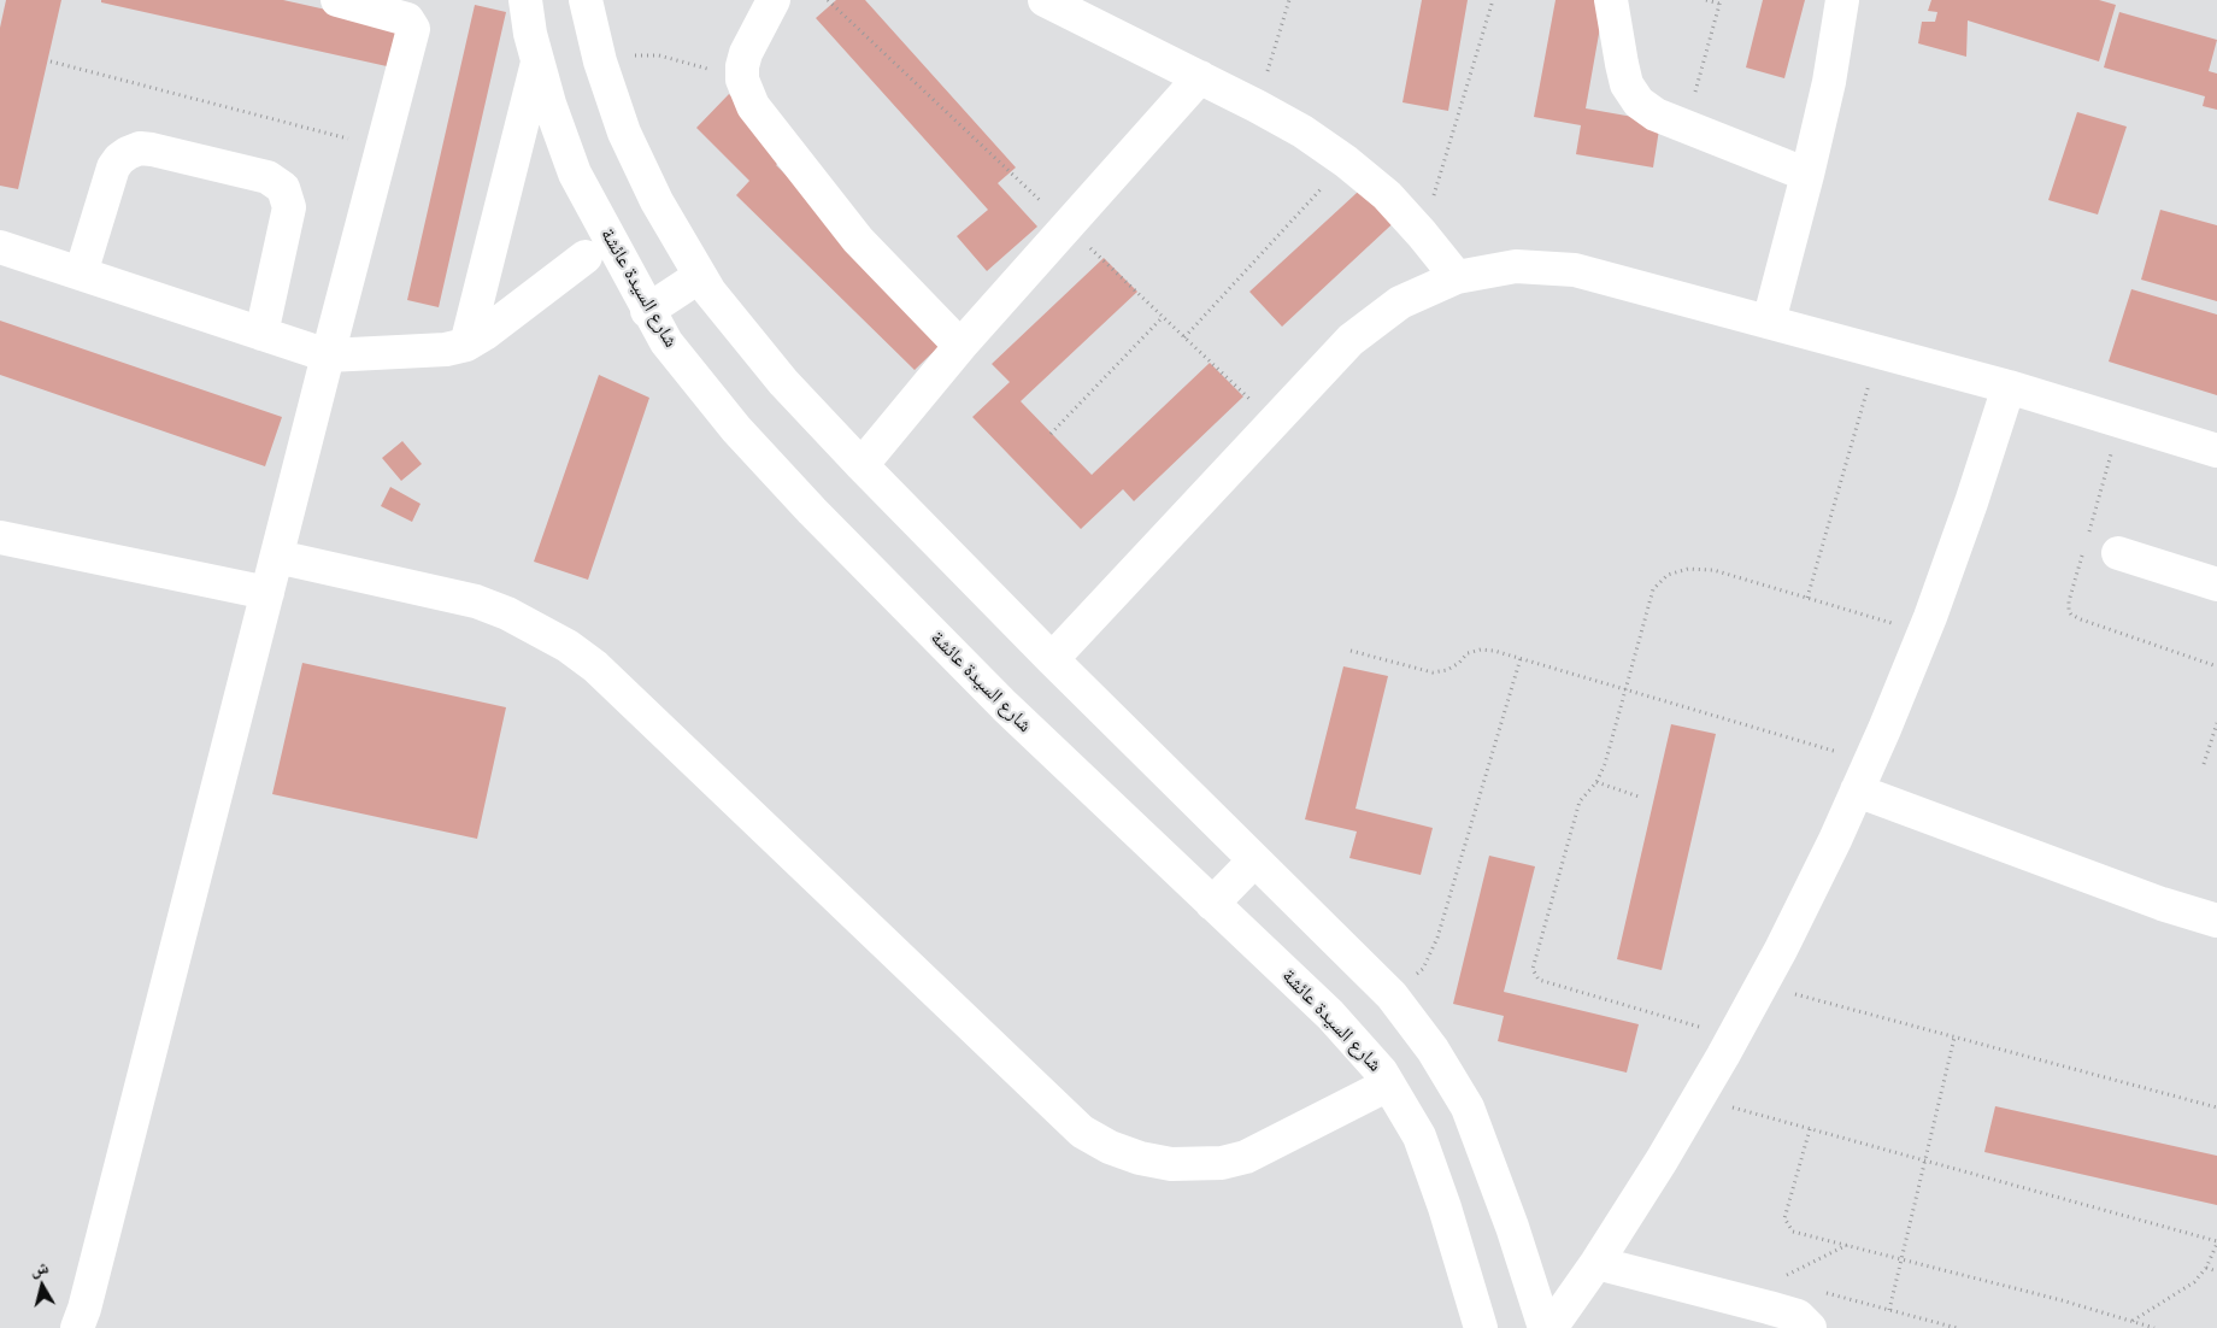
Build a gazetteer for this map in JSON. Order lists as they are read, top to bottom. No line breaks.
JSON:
{"streets":{"street":["شارع السيدة عائشة"]},"north":"top"}
